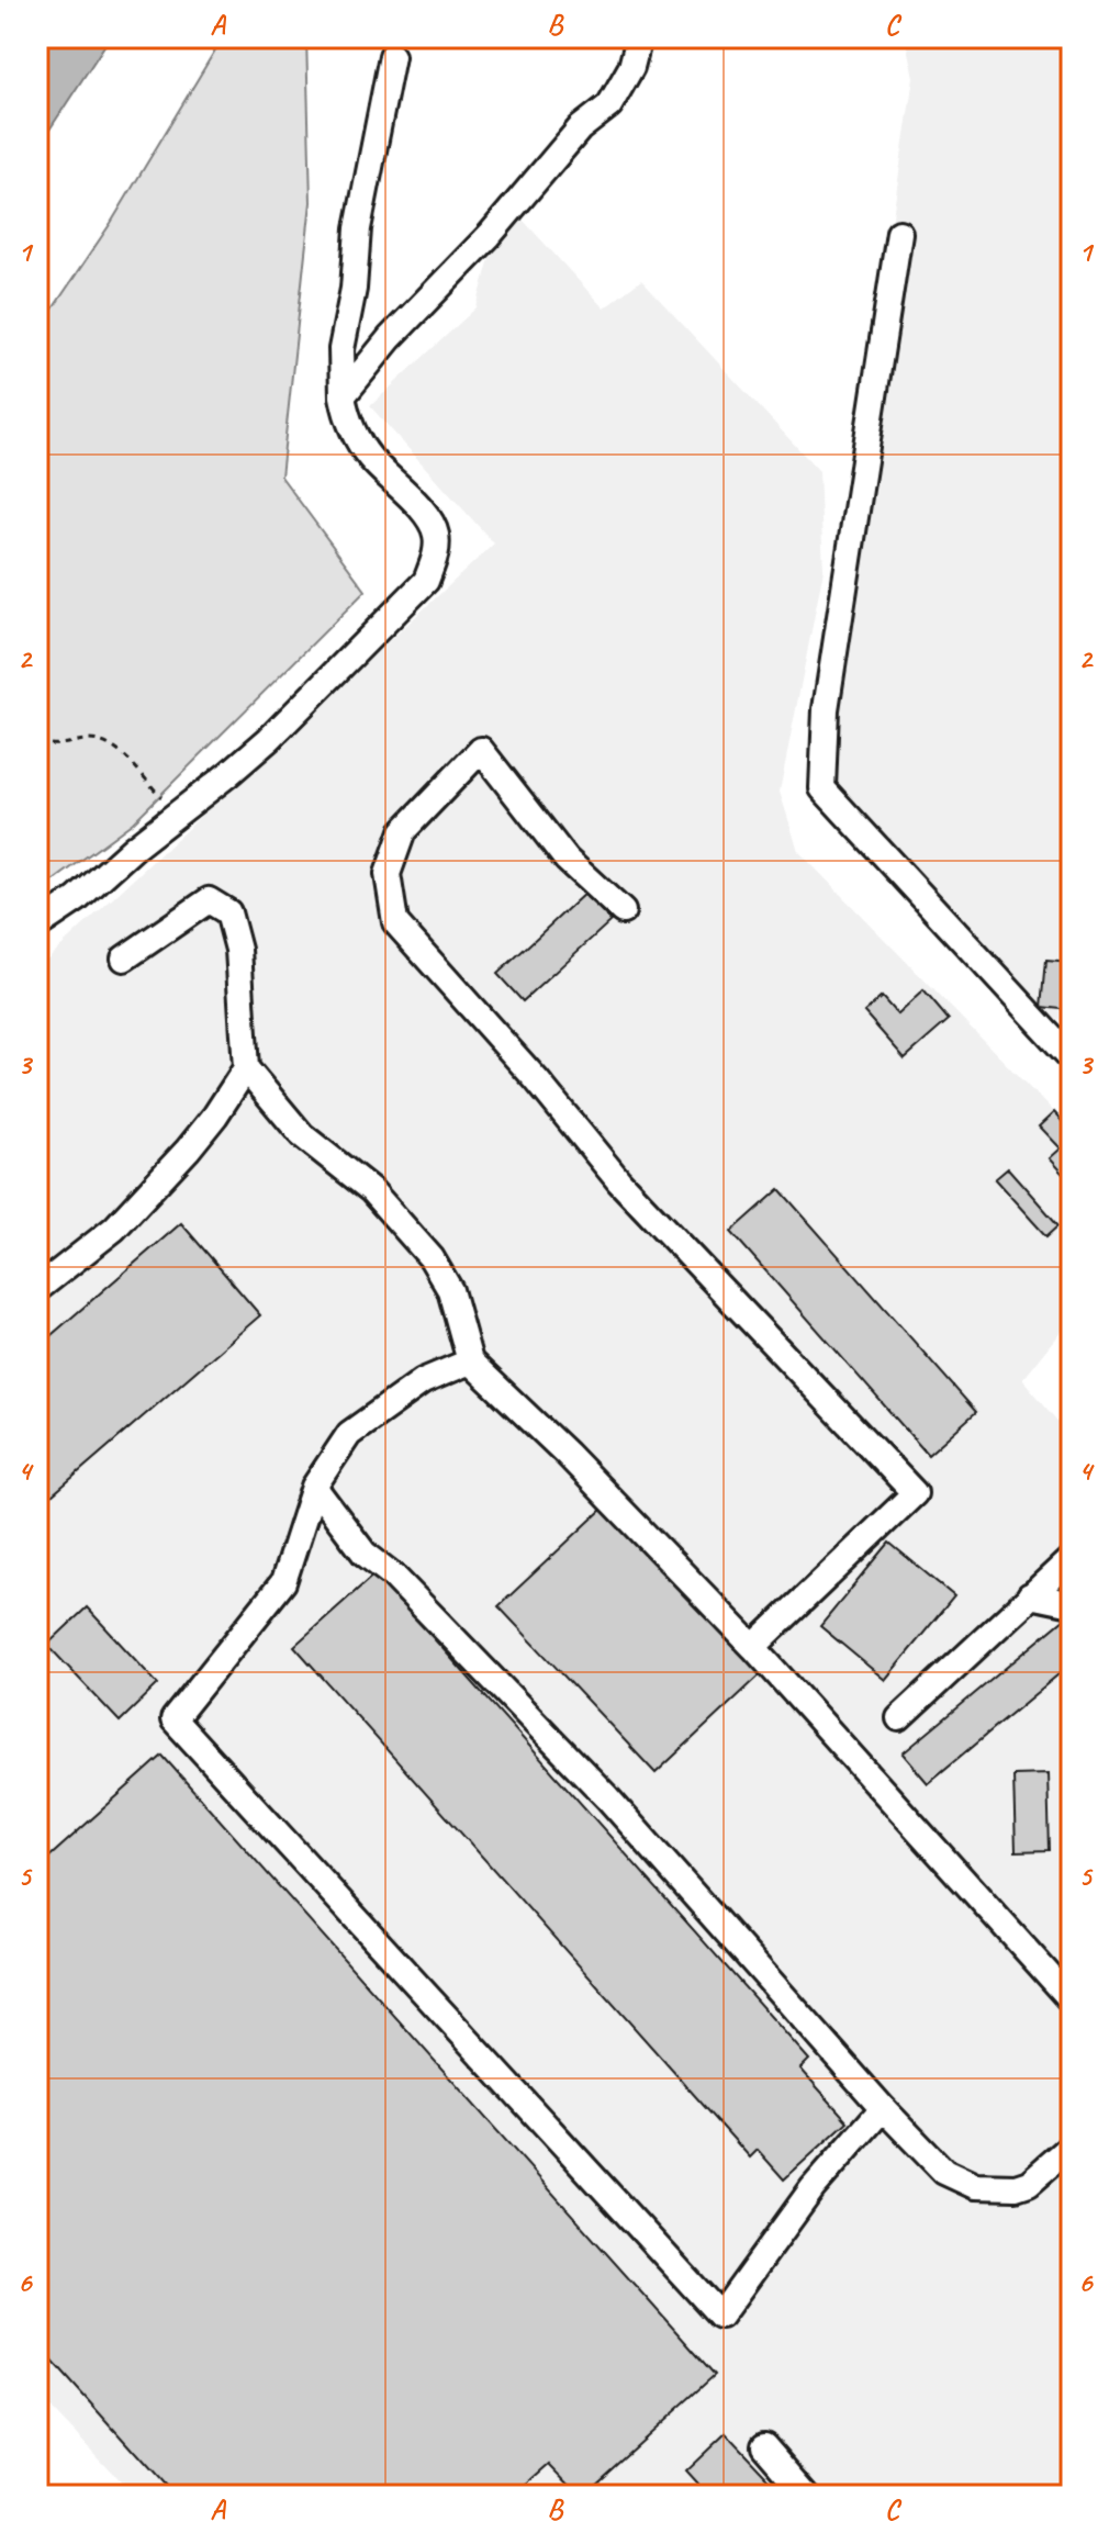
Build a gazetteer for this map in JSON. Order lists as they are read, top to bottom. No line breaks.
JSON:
{"grid":{"columns":["A","B","C"],"rows":["1","2","3","4","5","6"]}}
